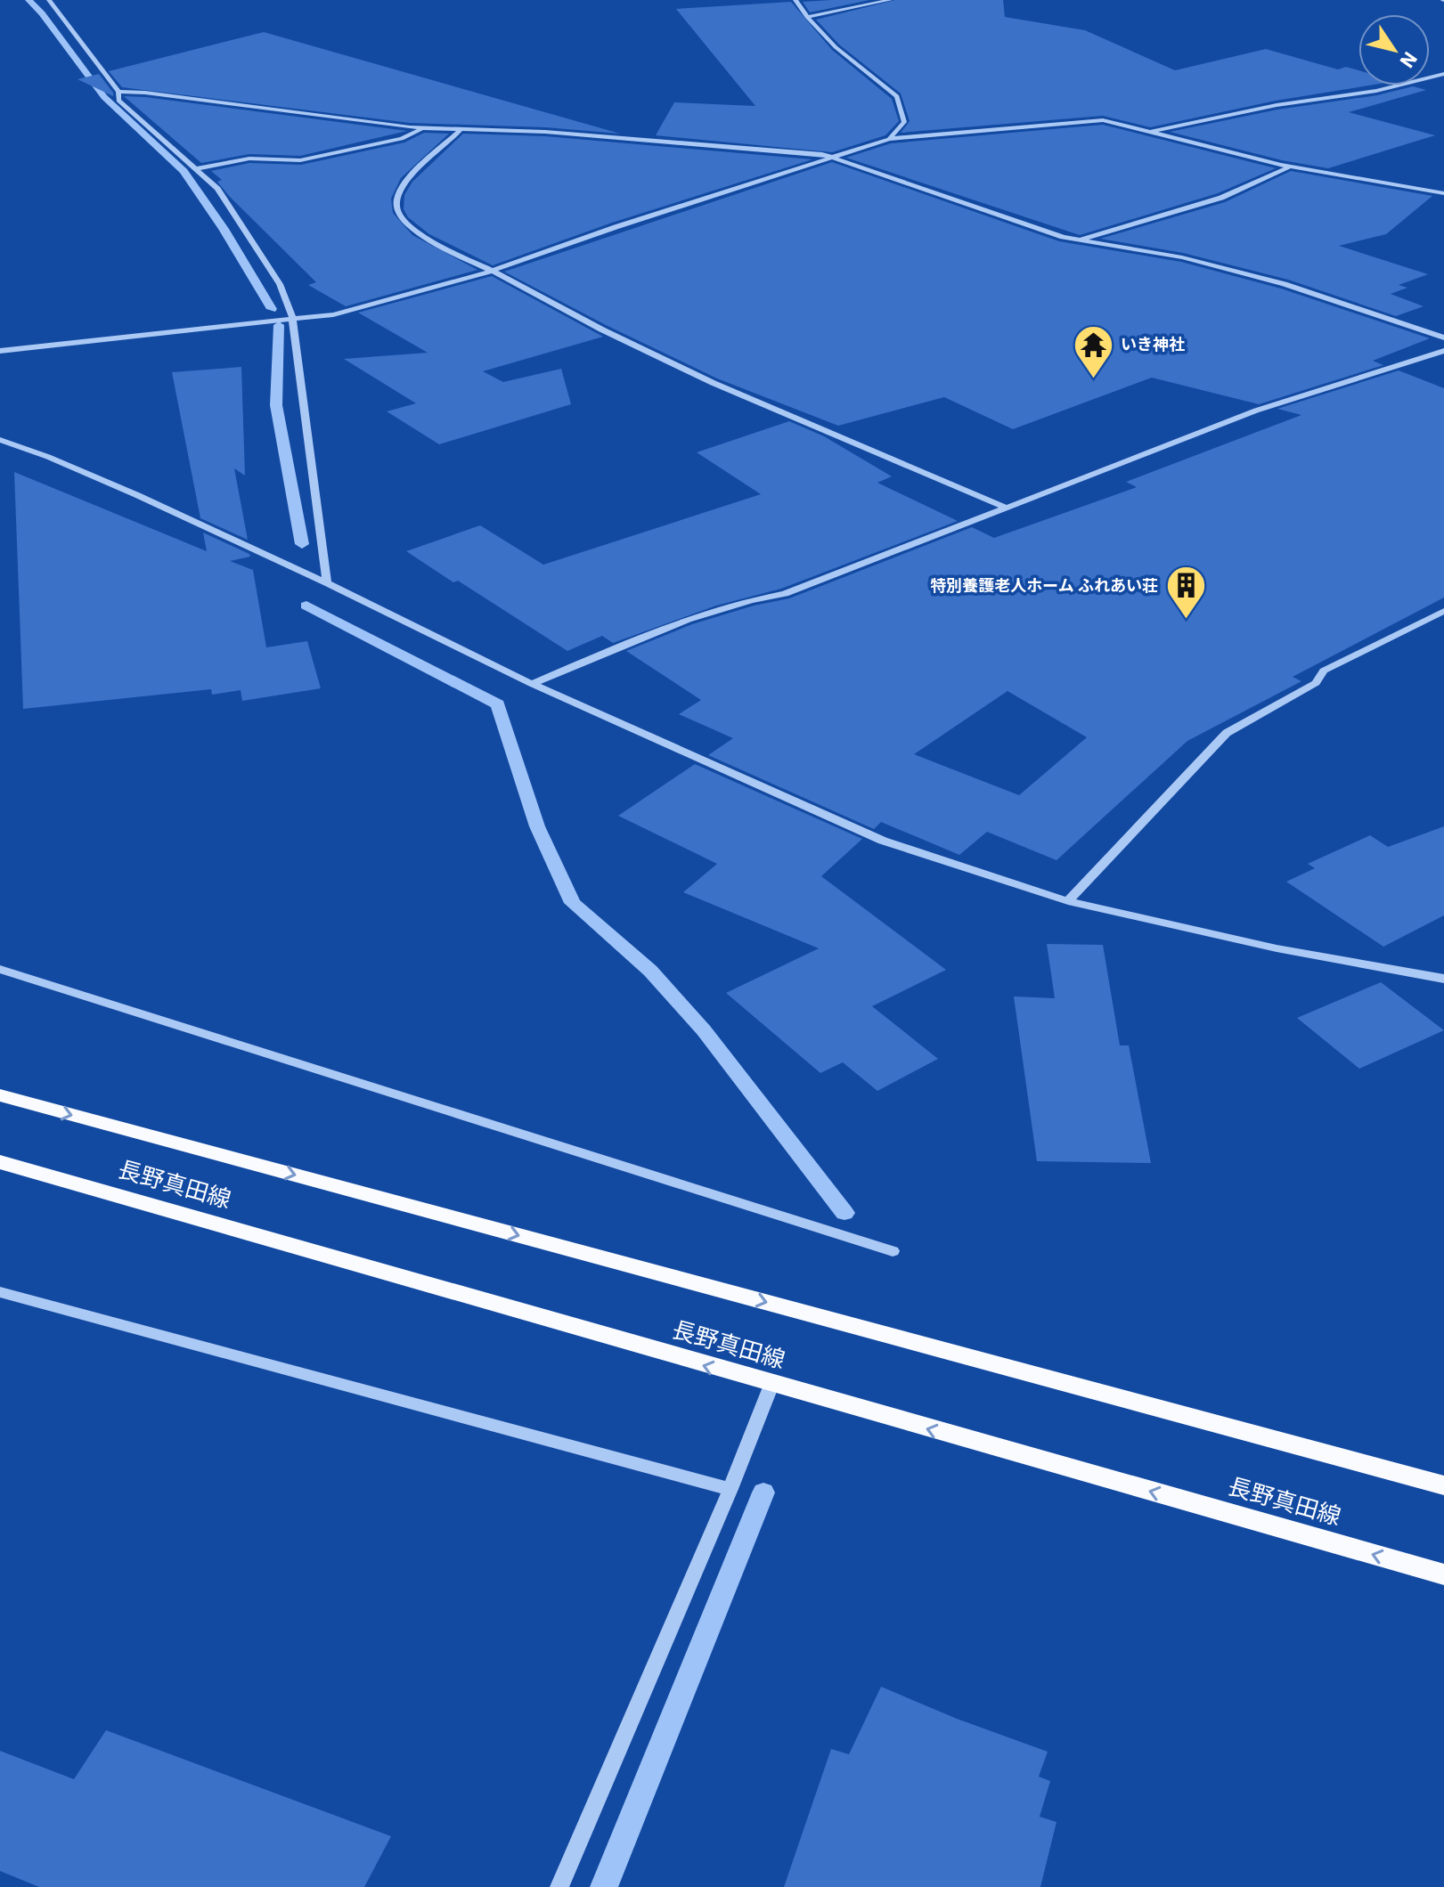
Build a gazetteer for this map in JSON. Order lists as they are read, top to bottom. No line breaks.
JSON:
{"streets":{"main road":["長野真田線"]},"places":{"temple":["いき神社"],"building":["特別養護老人ホーム ふれあい荘"]},"north":"bottom right"}
